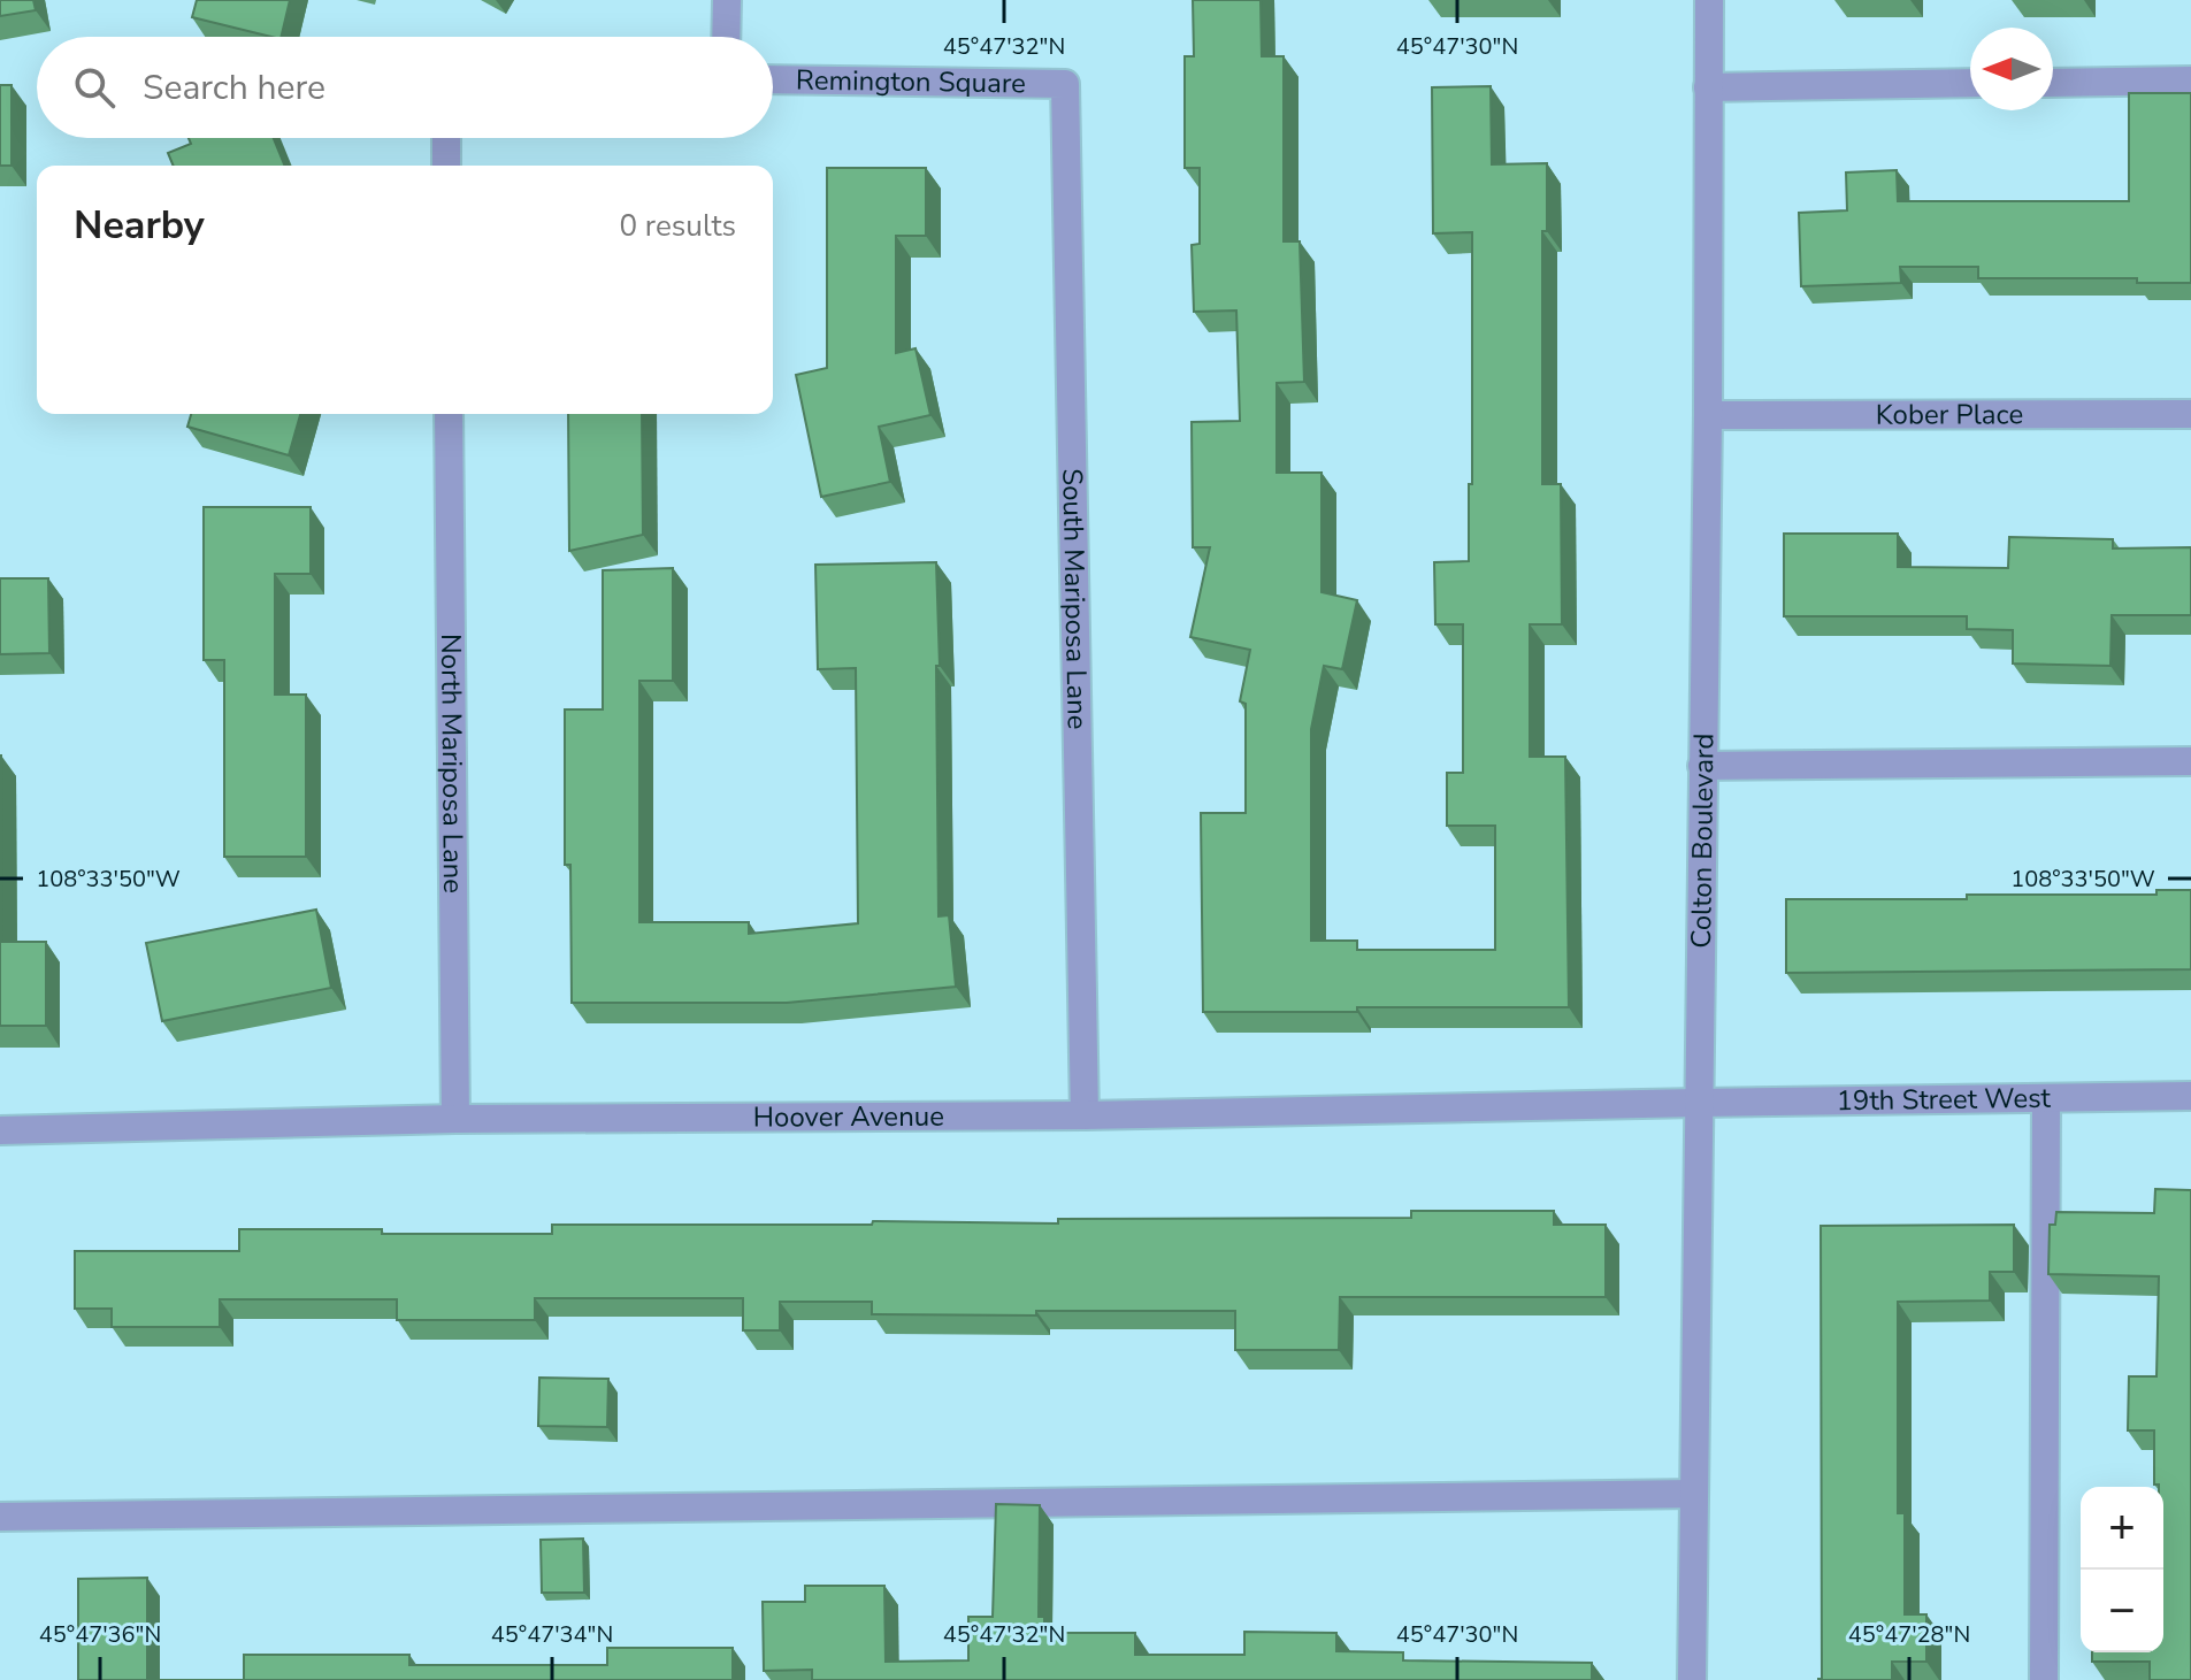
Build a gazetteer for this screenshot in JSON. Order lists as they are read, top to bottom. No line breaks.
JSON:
{"streets":{"street":["Remington Square","Kober Place","South Mariposa Lane","North Mariposa Lane","Colton Boulevard","19th Street West","Hoover Avenue"]},"crossings":[["Remington Square","South Mariposa Lane"],["Kober Place","Colton Boulevard"],["South Mariposa Lane","Hoover Avenue"],["North Mariposa Lane","Hoover Avenue"],["Colton Boulevard","19th Street West"],["Colton Boulevard","Hoover Avenue"],["19th Street West","Hoover Avenue"]],"north":"left","page":{"search":"Search here","heading":["Nearby","0 results"],"map_buttons":["+","−"]},"coordinates":["45°47'32\"N","45°47'30\"N","108°33'50\"W","45°47'36\"N","45°47'34\"N","45°47'28\"N"]}
